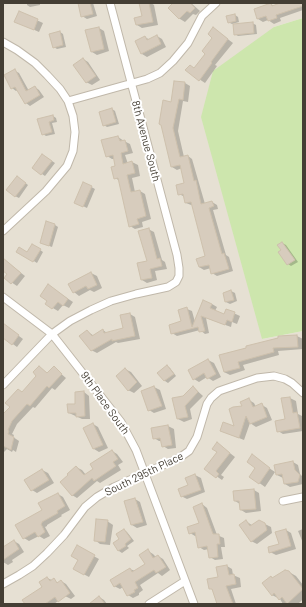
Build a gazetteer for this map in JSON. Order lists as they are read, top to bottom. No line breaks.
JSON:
{"streets":{"street":["8th Avenue South","9th Place South","South 295th Place"]},"crossings":[["8th Avenue South","9th Place South"],["9th Place South","South 295th Place"]]}
